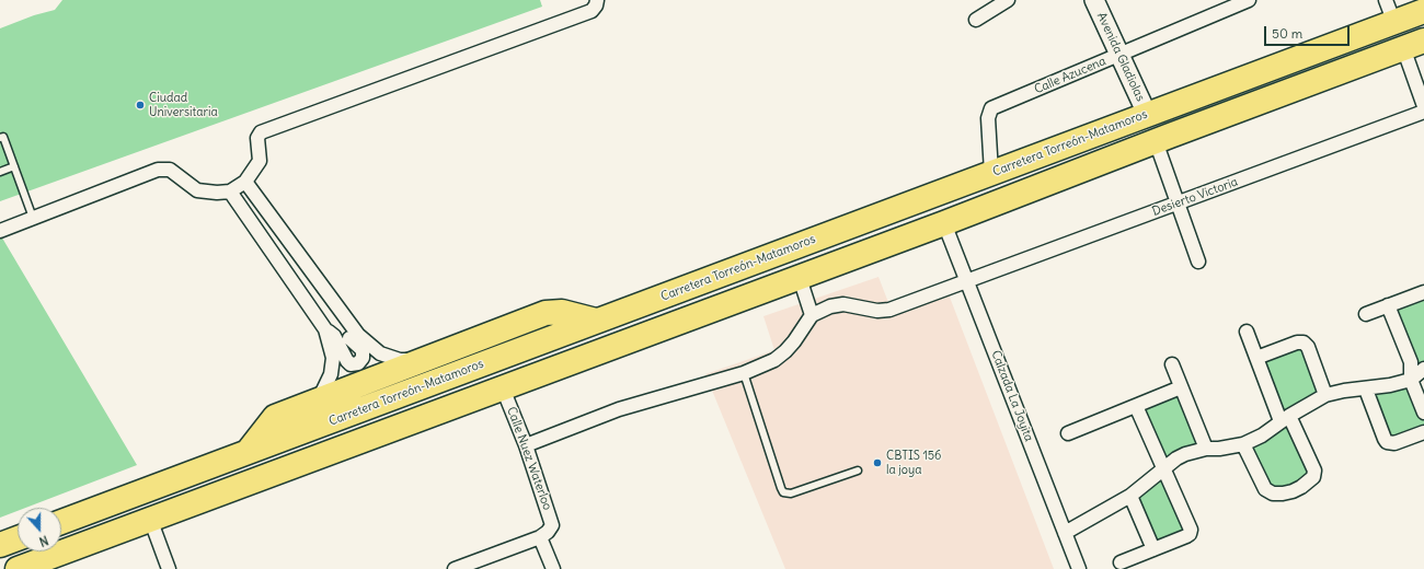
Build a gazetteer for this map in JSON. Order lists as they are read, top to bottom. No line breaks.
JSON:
{"streets":{"highway":["Carretera Torreón-Matamoros"],"street":["Avenida Gladiolas","Calle Azucena","Desierto Victoria","Calzada La Joyita","Calle Nuez Waterloo"]},"crossings":[["Avenida Gladiolas","Calle Azucena"],["Avenida Gladiolas","Carretera Torreón-Matamoros"],["Calle Azucena","Carretera Torreón-Matamoros"],["Desierto Victoria","Calzada La Joyita"]],"places":["Ciudad Universitaria","CBTIS 156 la joya"],"scale_bar":"50 m","north":"bottom"}
